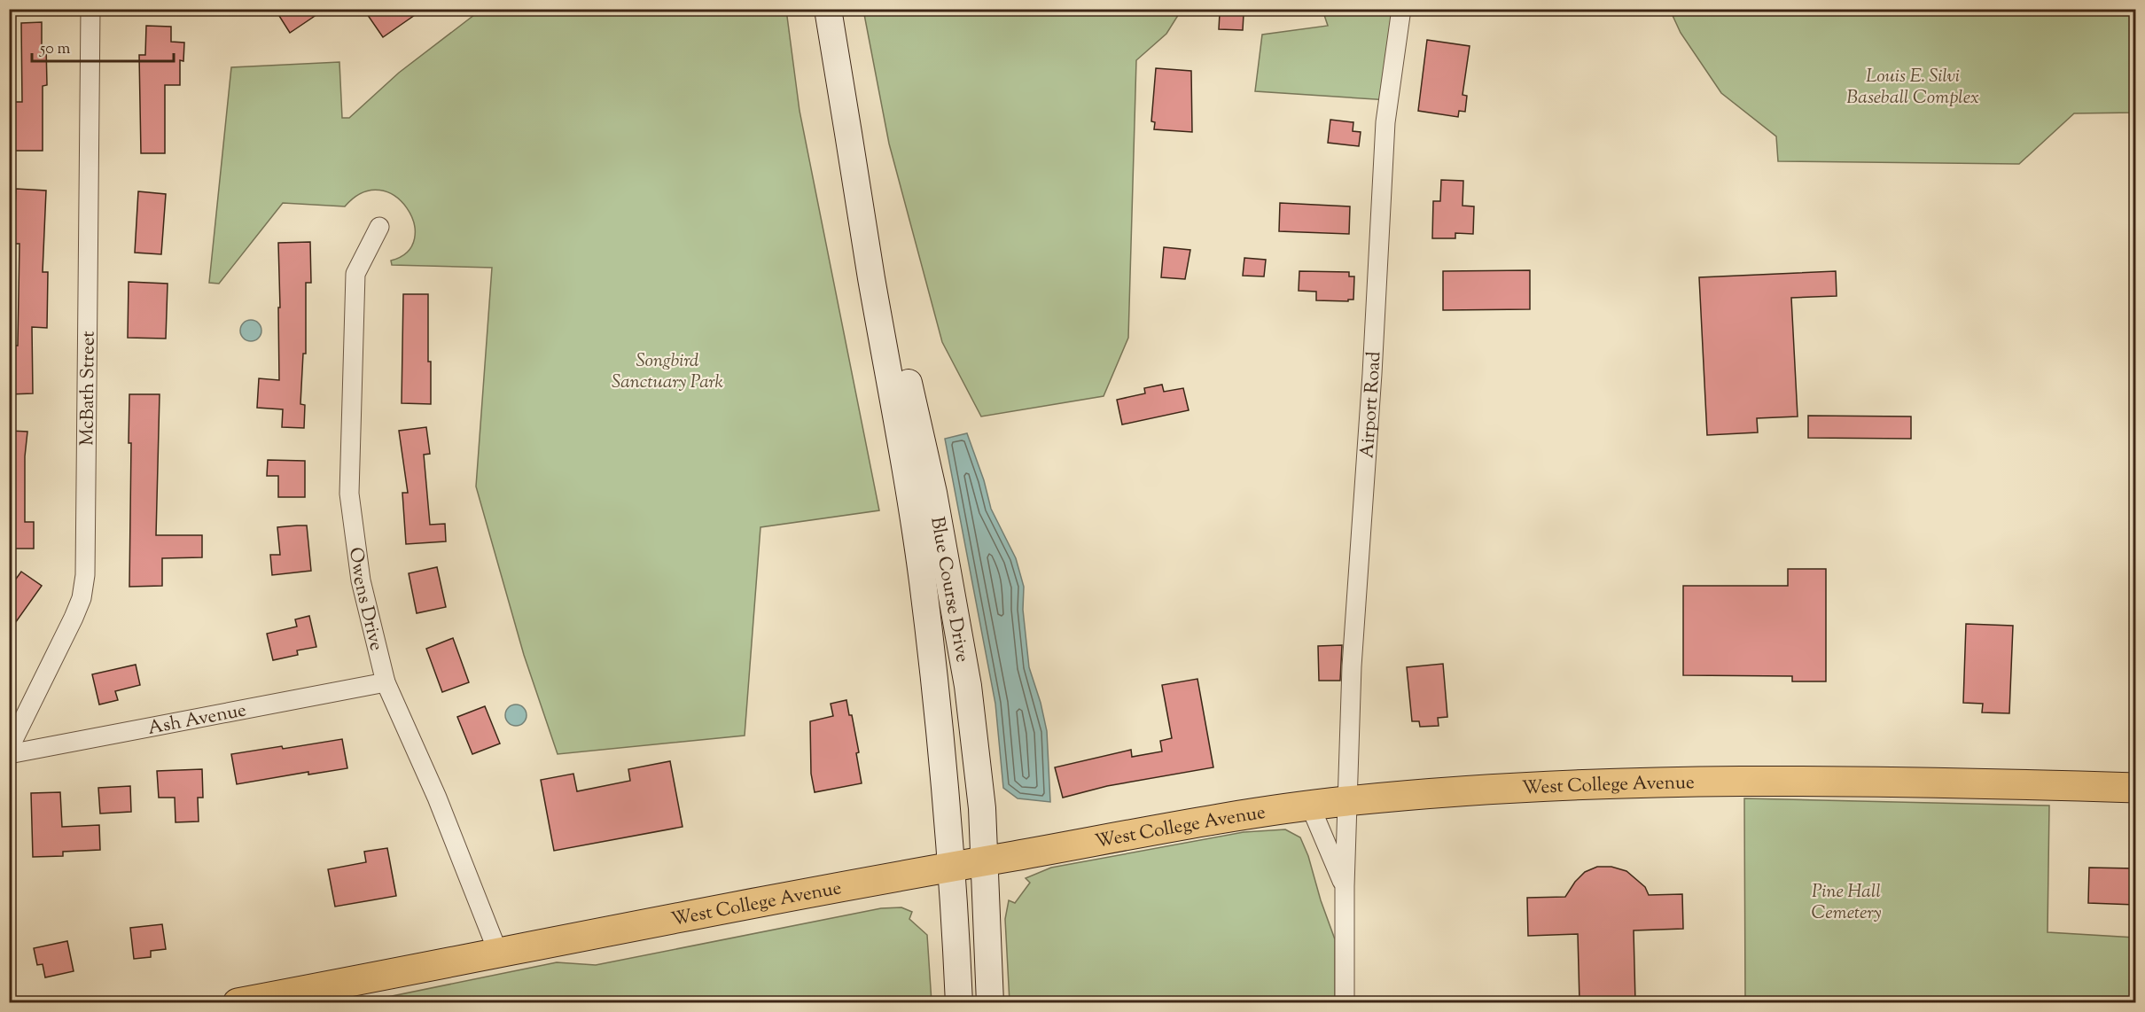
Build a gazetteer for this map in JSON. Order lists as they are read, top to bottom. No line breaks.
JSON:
{"streets":{"main road":["Blue Course Drive","West College Avenue"],"street":["McBath Street","Airport Road","Owens Drive","Ash Avenue"]},"crossings":[["Airport Road","West College Avenue"],["Blue Course Drive","West College Avenue"],["Owens Drive","Ash Avenue"],["Owens Drive","West College Avenue"]],"parks":["Louis E. Silvi Baseball Complex","Songbird Sanctuary Park","Pine Hall Cemetery"],"scale_bar":"50 m"}
